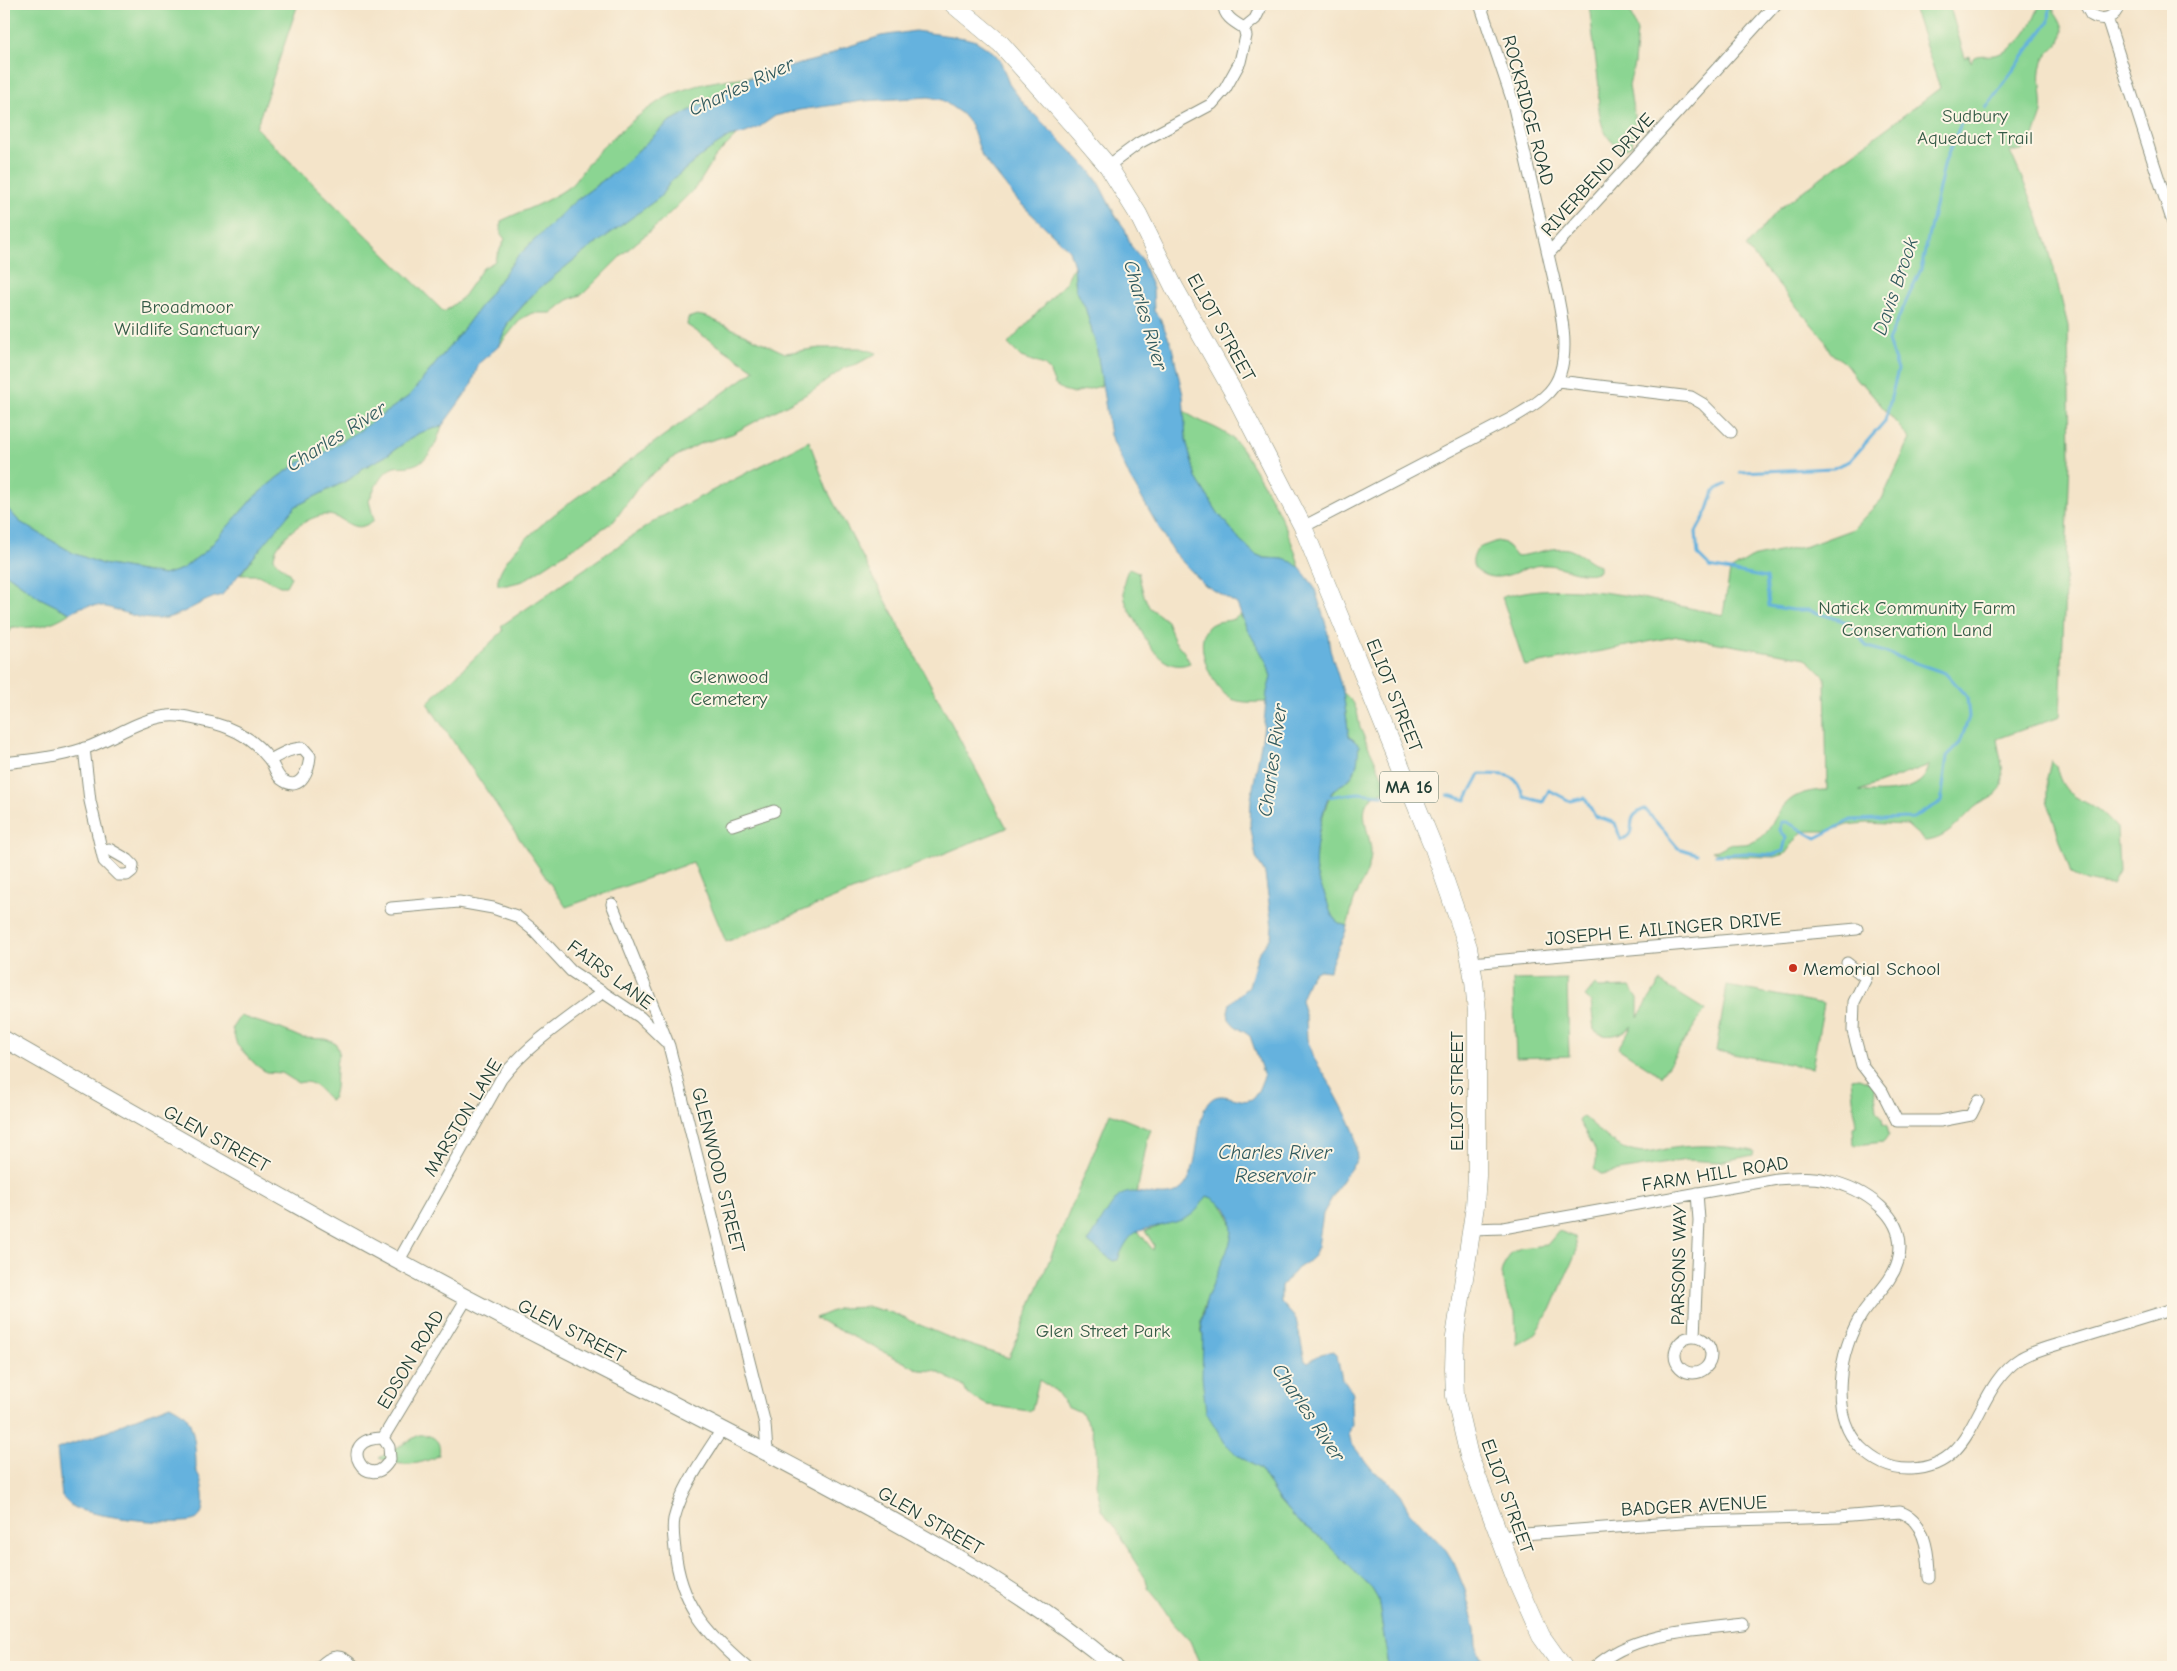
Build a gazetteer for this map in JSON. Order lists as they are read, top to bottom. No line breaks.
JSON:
{"streets":{"main road":["ELIOT STREET","MA 16"],"street":["ROCKRIDGE ROAD","RIVERBEND DRIVE","JOSEPH E. AILINGER DRIVE","FAIRS LANE","MARSTON LANE","GLEN STREET","GLENWOOD STREET","FARM HILL ROAD","PARSONS WAY","EDSON ROAD","BADGER AVENUE"]},"crossings":[["ROCKRIDGE ROAD","RIVERBEND DRIVE"],["RIVERBEND DRIVE","ELIOT STREET"],["ELIOT STREET","JOSEPH E. AILINGER DRIVE"],["ELIOT STREET","FARM HILL ROAD"],["ELIOT STREET","BADGER AVENUE"],["FAIRS LANE","MARSTON LANE"],["FAIRS LANE","GLENWOOD STREET"],["MARSTON LANE","GLEN STREET"],["GLEN STREET","GLENWOOD STREET"],["GLEN STREET","EDSON ROAD"],["FARM HILL ROAD","PARSONS WAY"]],"water":["Charles River","Davis Brook","Charles River Reservoir"],"parks":["Sudbury Aqueduct Trail","Broadmoor Wildlife Sanctuary","Natick Community Farm Conservation Land","Glenwood Cemetery","Glen Street Park"],"places":["Memorial School"]}
